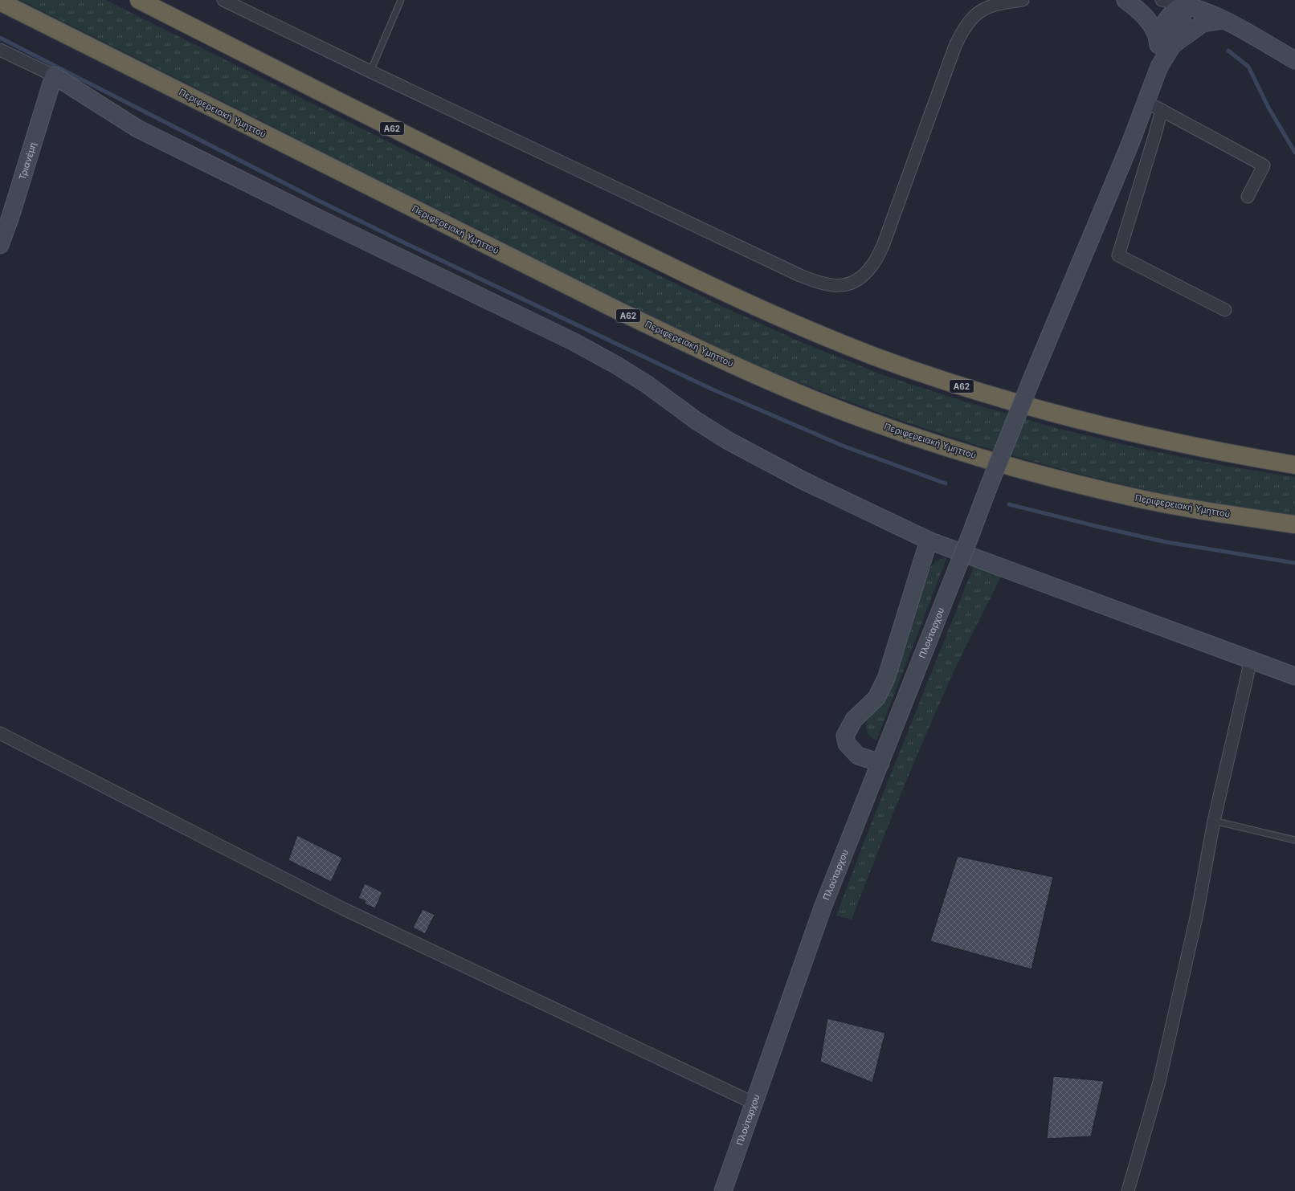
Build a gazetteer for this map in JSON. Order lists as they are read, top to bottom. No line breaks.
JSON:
{"streets":{"highway":["Περιφερειακή Υμηττού","Α62"],"street":["Τριανέμη","Πλούταρχου"]}}
